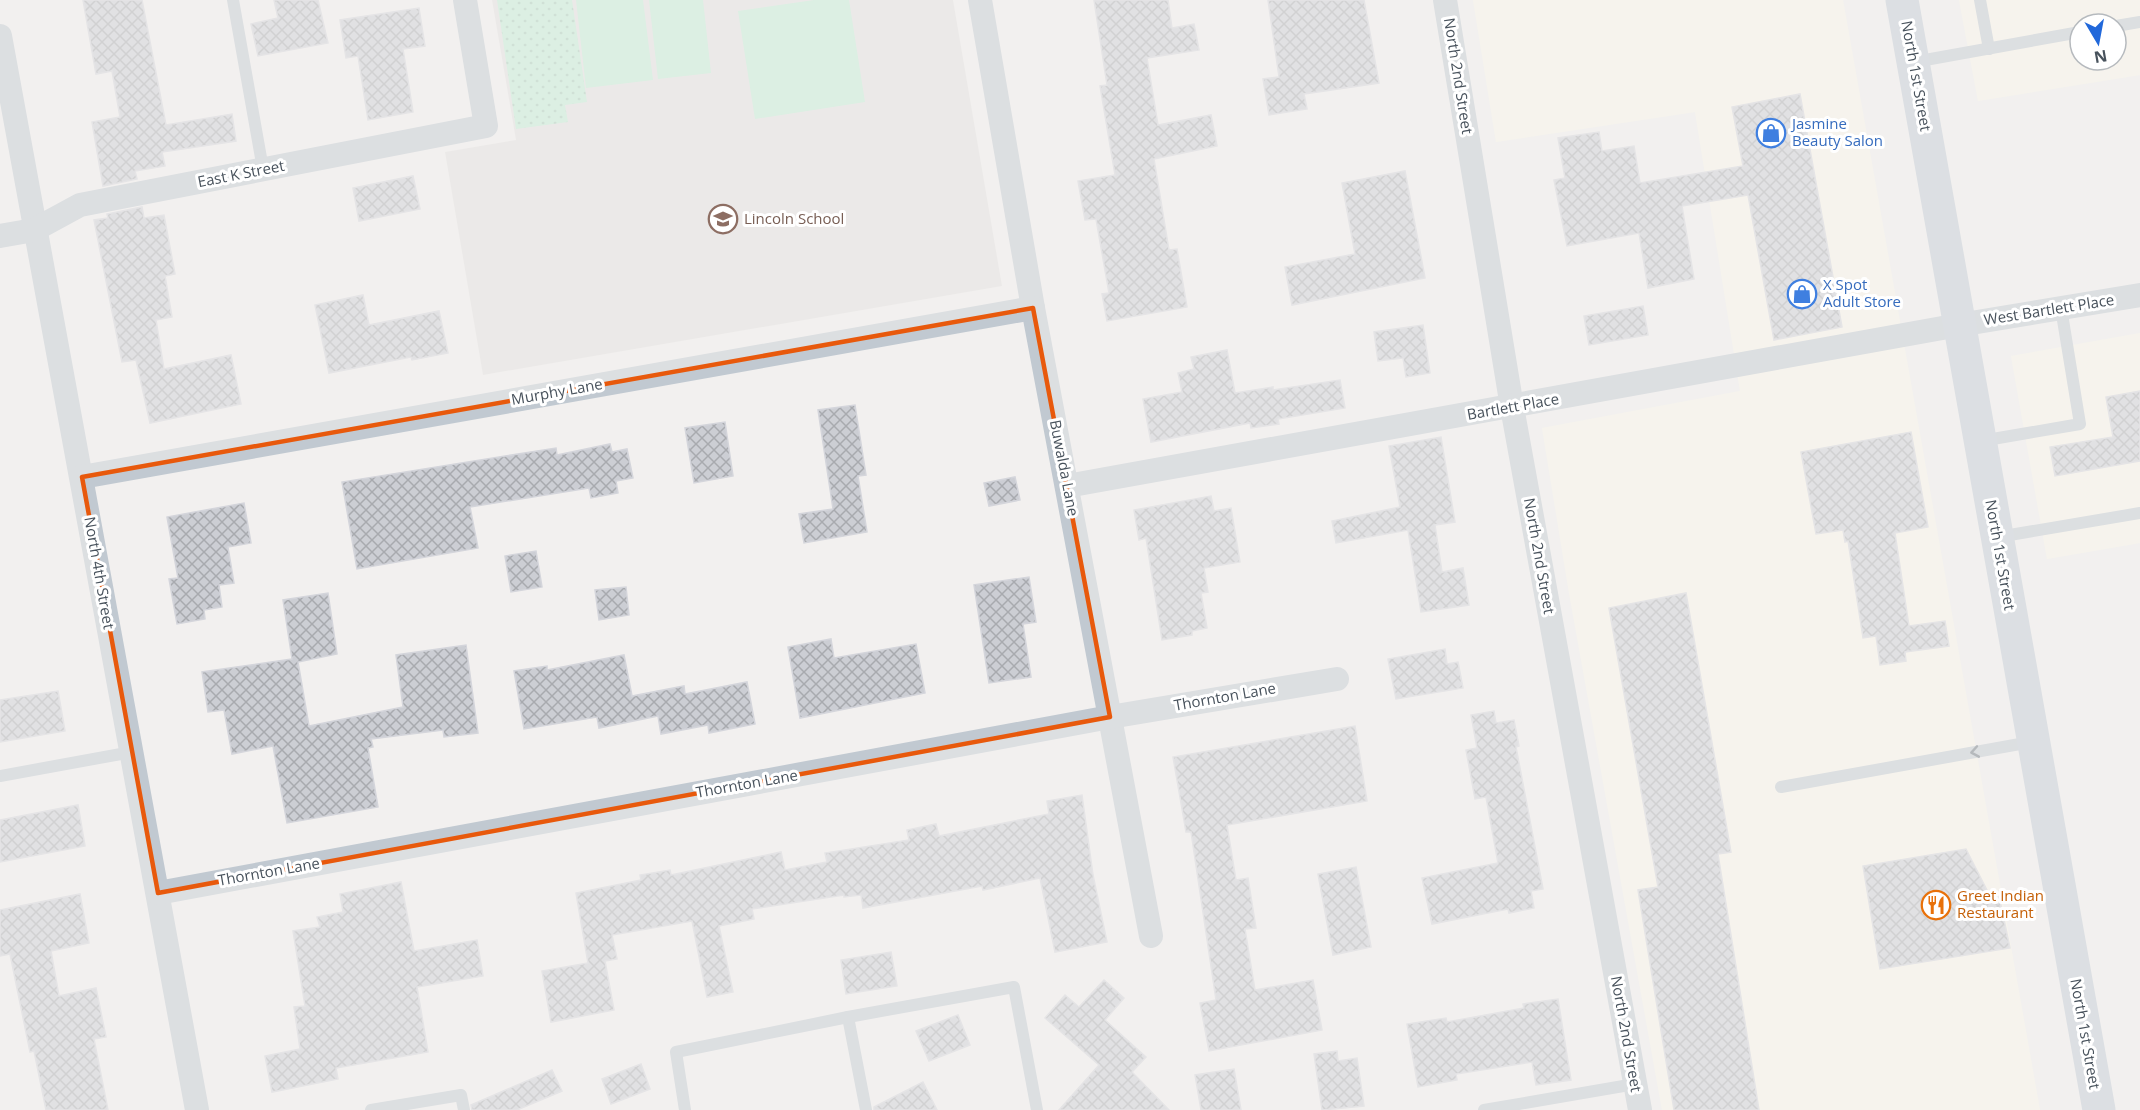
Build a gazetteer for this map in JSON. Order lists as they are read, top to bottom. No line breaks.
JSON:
{"streets":{"main road":["North 1st Street"],"street":["North 2nd Street","East K Street","West Bartlett Place","Murphy Lane","Bartlett Place","Buwalda Lane","North 4th Street","Thornton Lane"]},"crossings":[["North 2nd Street","Bartlett Place"],["North 1st Street","West Bartlett Place"],["North 1st Street","Bartlett Place"],["East K Street","North 4th Street"],["West Bartlett Place","Bartlett Place"],["Murphy Lane","Buwalda Lane"],["Murphy Lane","North 4th Street"],["Bartlett Place","Buwalda Lane"],["Buwalda Lane","Thornton Lane"],["North 4th Street","Thornton Lane"]],"places":{"shop":["Jasmine Beauty Salon","X Spot Adult Store"],"school or university":["Lincoln School"],"restaurant":["Greet Indian Restaurant"]},"north":"bottom"}
